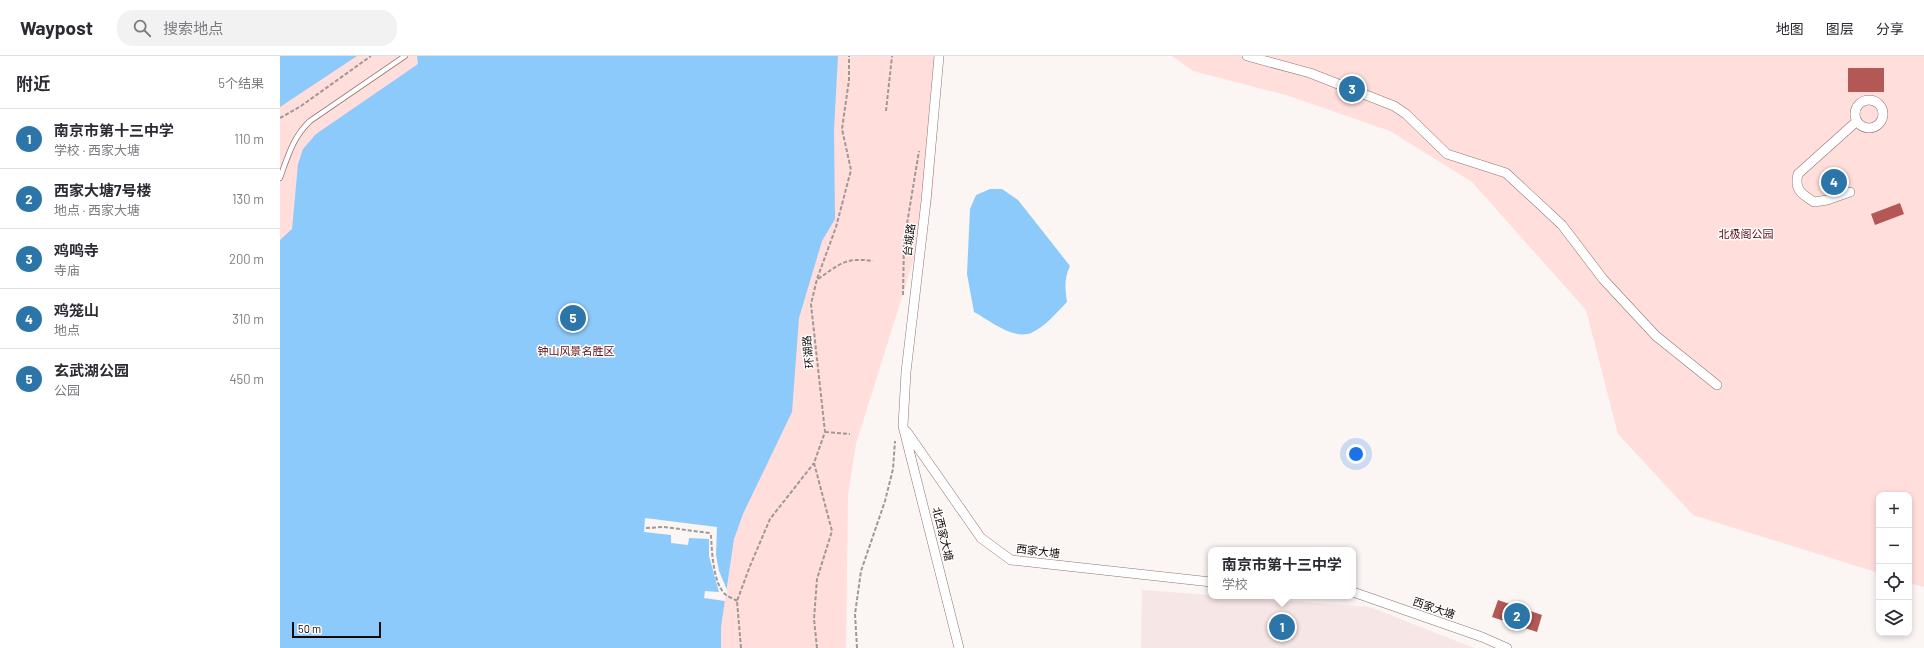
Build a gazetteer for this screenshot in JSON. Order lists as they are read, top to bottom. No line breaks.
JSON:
{"streets":{"street":["台城路","北西家大塘","西家大塘"],"path":["环湖路"]},"crossings":[["台城路","北西家大塘"],["台城路","西家大塘"],["北西家大塘","西家大塘"]],"parks":["北极阁公园","钟山风景名胜区"],"scale_bar":"50 m","page":{"header":"Waypost","search":"搜索地点","nav":["地图","图层","分享"],"heading":["附近","5个结果"],"pins":["3","4","5","2","1"],"list":[{"mark":"1","name":"南京市第十三中学","note":"学校 · 西家大塘","value":"110 m"},{"mark":"2","name":"西家大塘7号楼","note":"地点 · 西家大塘","value":"130 m"},{"mark":"3","name":"鸡鸣寺","note":"寺庙","value":"200 m"},{"mark":"4","name":"鸡笼山","note":"地点","value":"310 m"},{"mark":"5","name":"玄武湖公园","note":"公园","value":"450 m"}],"map_buttons":["+","−"],"popup":["南京市第十三中学","学校"],"scale":"50 m"}}
